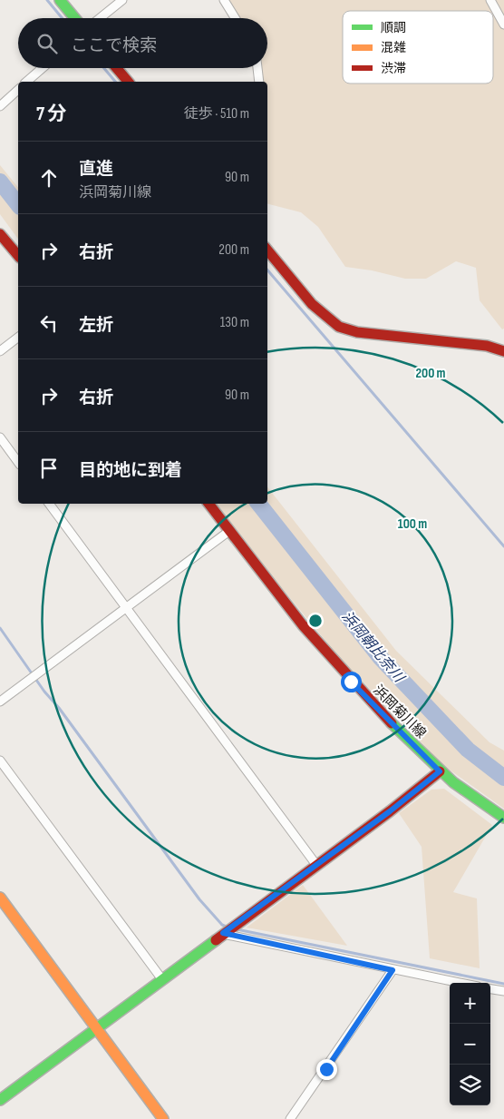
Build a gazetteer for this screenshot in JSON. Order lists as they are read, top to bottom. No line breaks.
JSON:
{"streets":{"street":["浜岡菊川線"]},"water":["浜岡朝比奈川"],"legend":["順調","混雑","渋滞"],"page":{"search":"ここで検索","heading":["7 分","徒歩 · 510 m"],"list":[["直進","浜岡菊川線","90 m"],["右折","200 m"],["左折","130 m"],["右折","90 m"],"目的地に到着"],"map_buttons":["+","−"]},"rings":["200 m","100 m"]}
